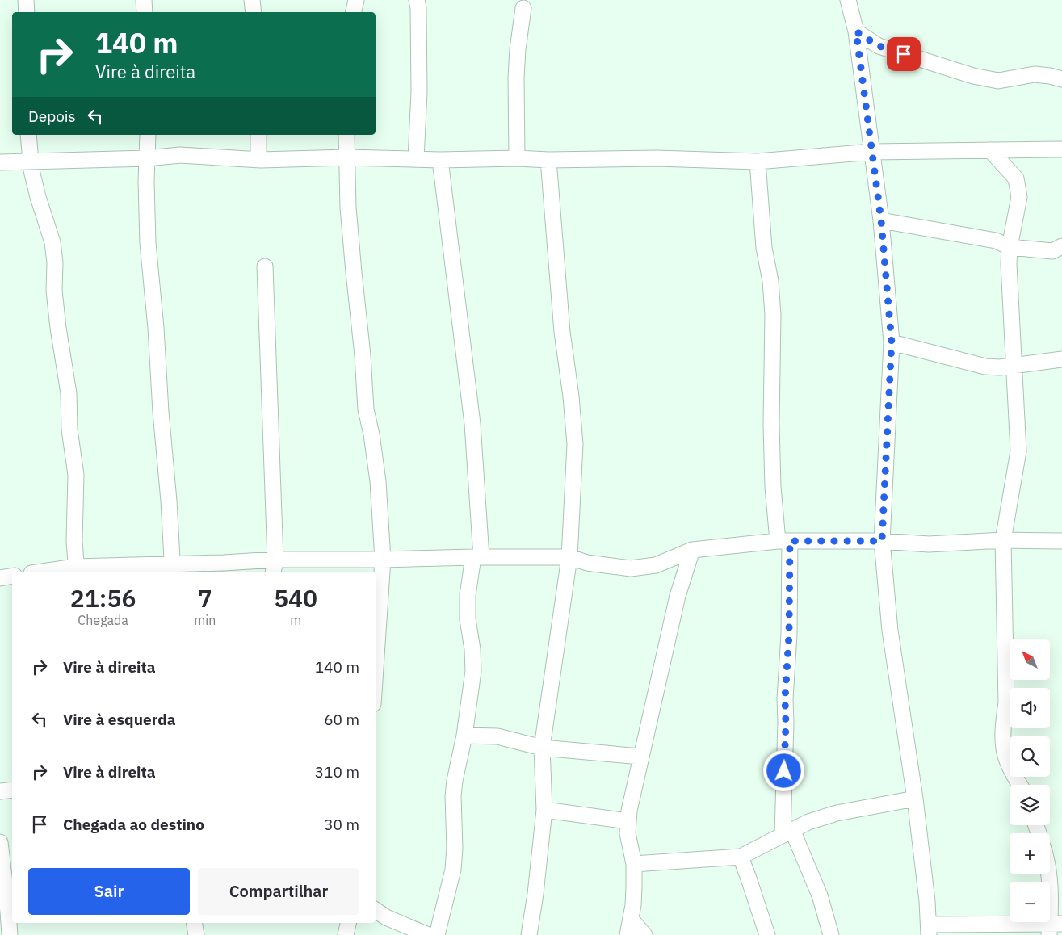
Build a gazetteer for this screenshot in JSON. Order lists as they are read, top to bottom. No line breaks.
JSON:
{"north":"top left","page":{"turn":["140 m","Vire à direita"],"then":"Depois","eta":["21:56","Chegada","7","min","540","m"],"map_buttons":["+","−"],"list":[{"name":"Vire à direita","value":"140 m"},{"name":"Vire à esquerda","value":"60 m"},{"name":"Vire à direita","value":"310 m"},{"name":"Chegada ao destino","value":"30 m"}],"buttons":["Sair","Compartilhar"]}}
